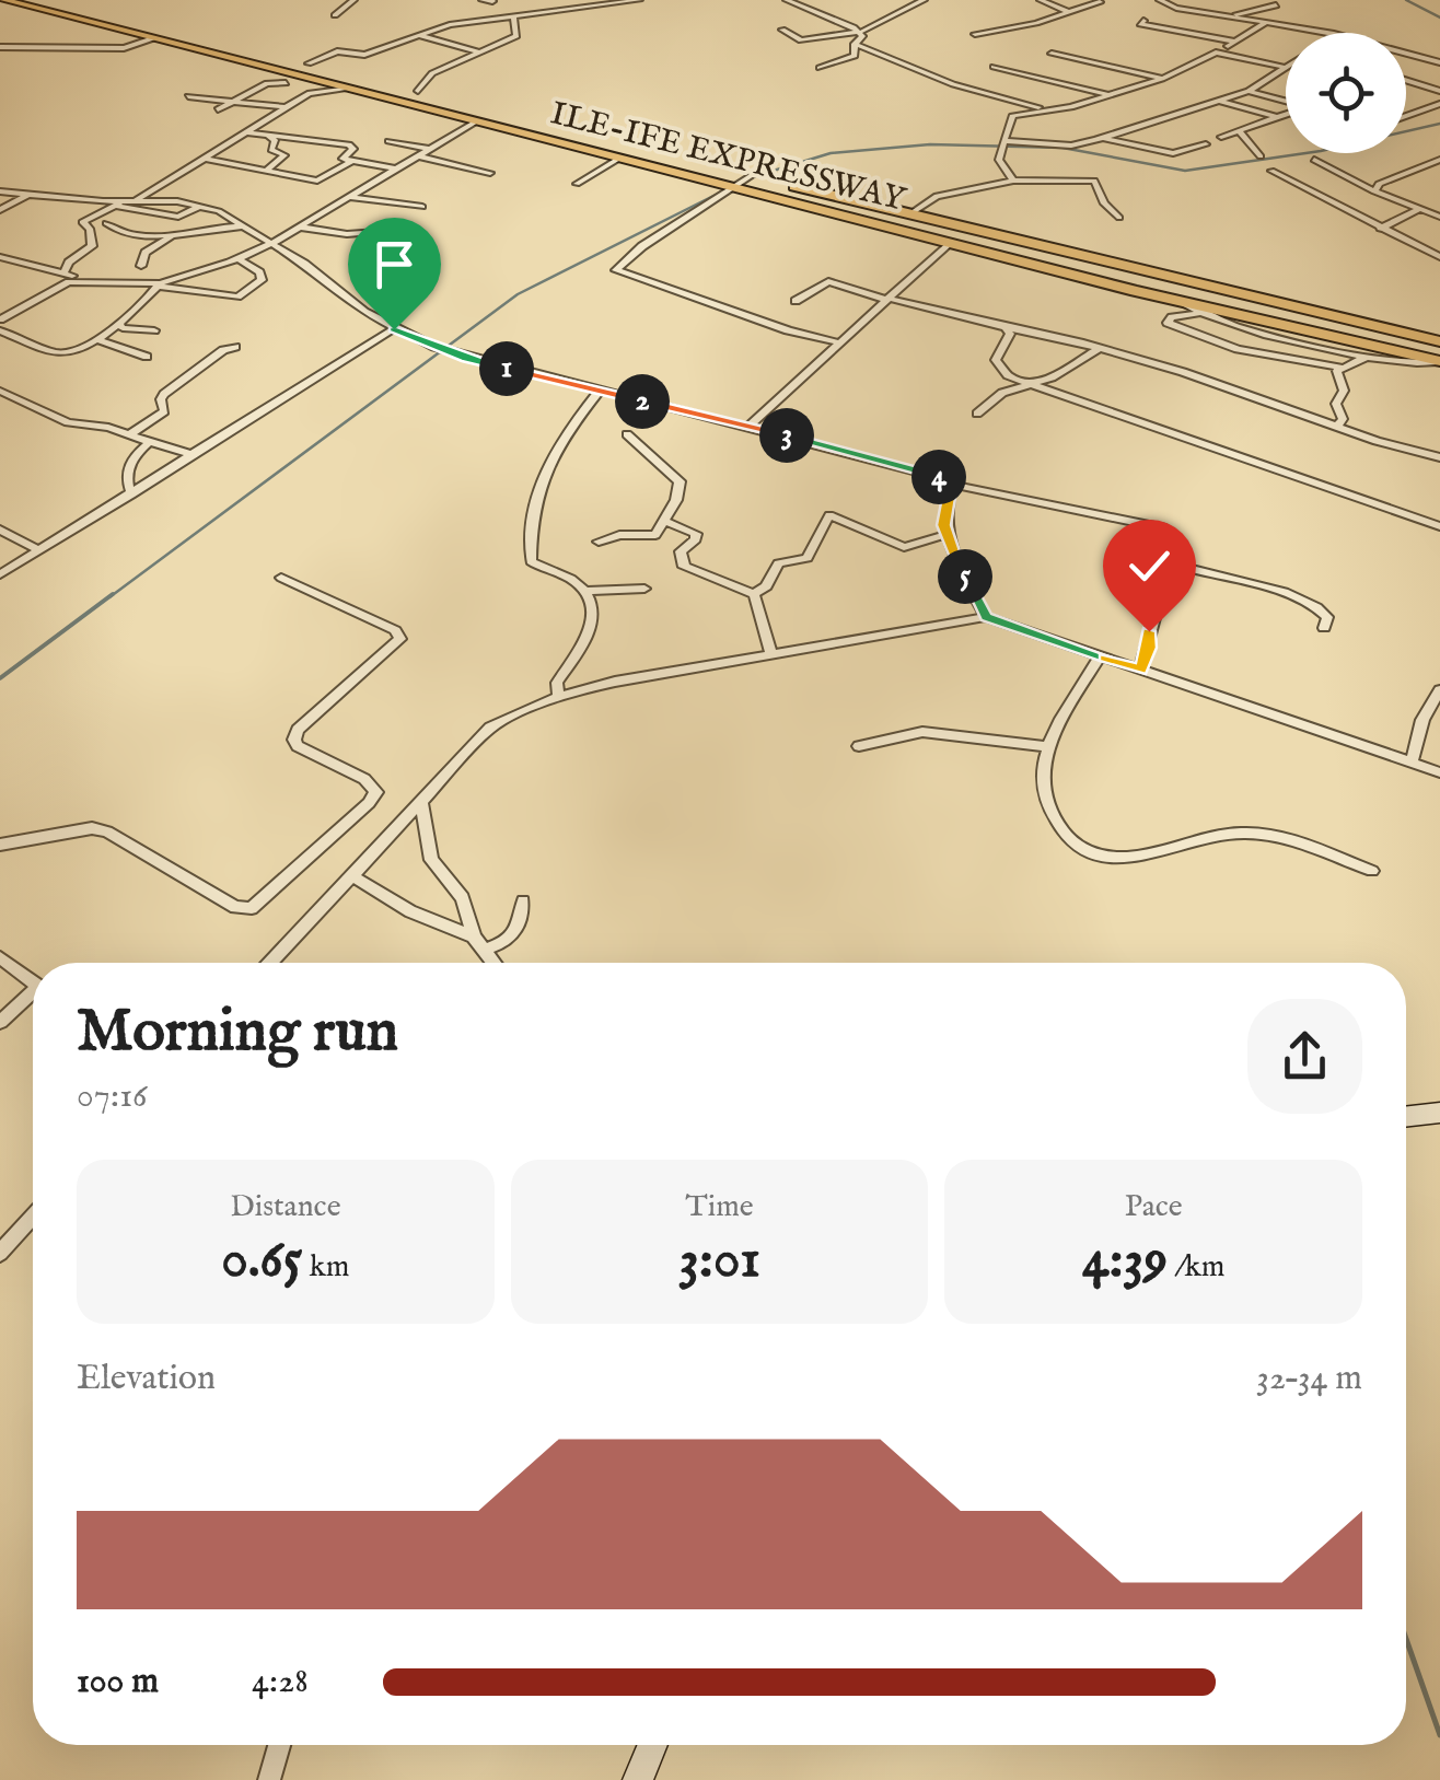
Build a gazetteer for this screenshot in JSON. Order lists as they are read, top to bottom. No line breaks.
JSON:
{"streets":{"highway":["ILE-IFE EXPRESSWAY"]},"page":{"pins":["1","2","3","4","5"],"heading":["Morning run","07:16"],"stats":[["Distance","0.65 km"],["Time","3:01"],["Pace","4:39 /km"]],"chart":["Elevation","32–34 m"],"list":[{"name":"100 m","note":"4:28"}]}}
